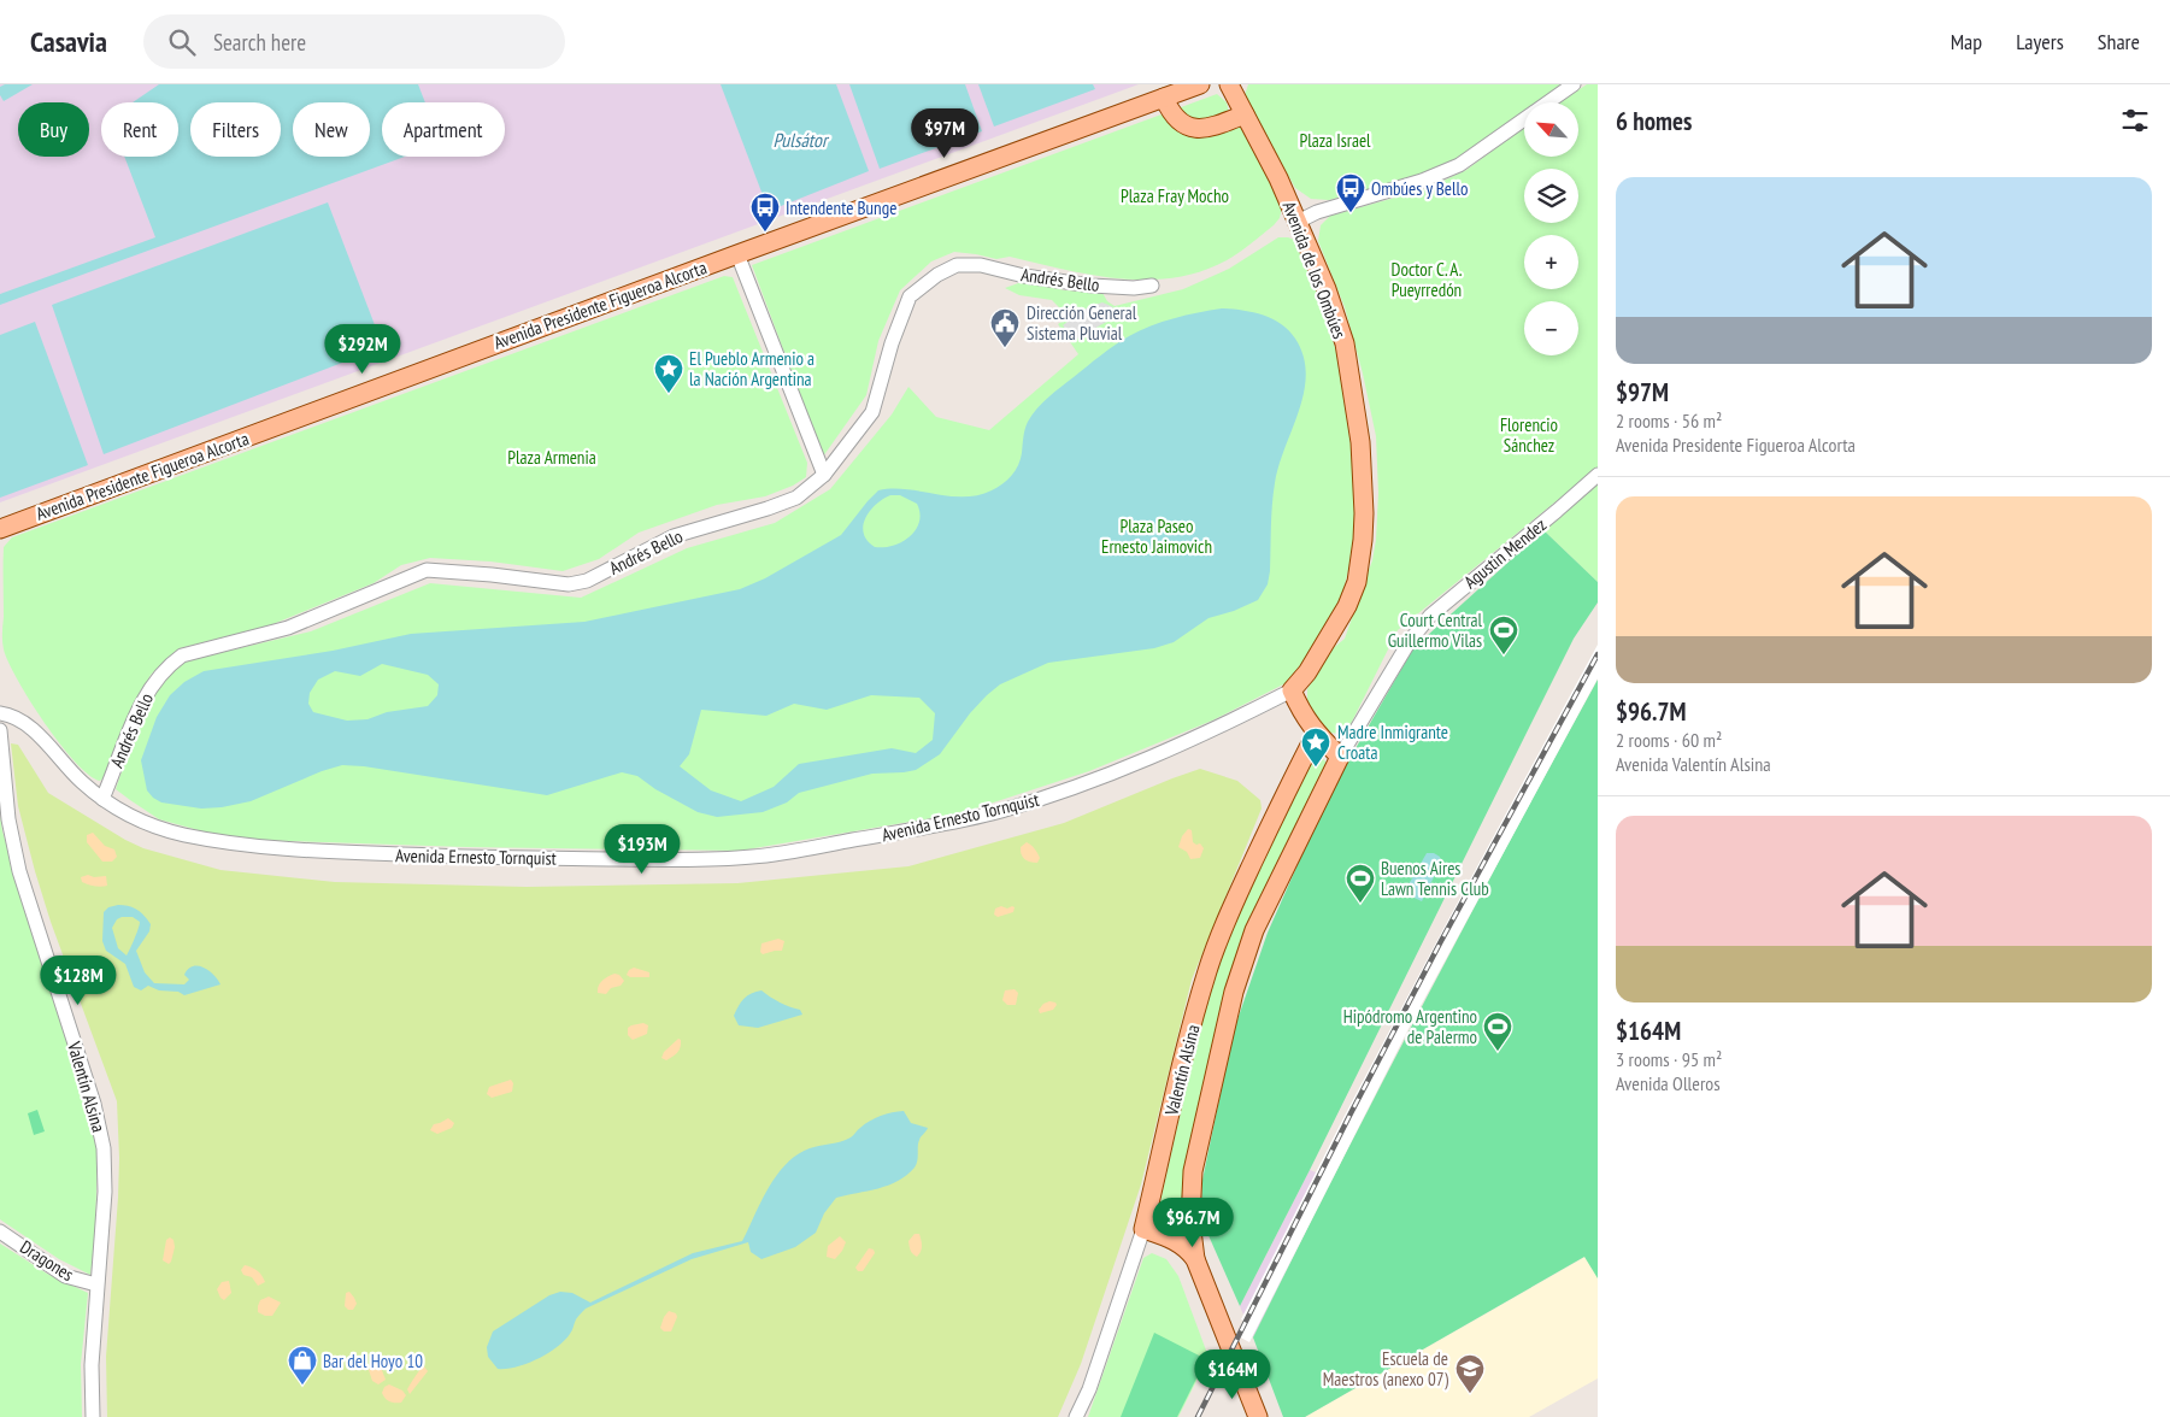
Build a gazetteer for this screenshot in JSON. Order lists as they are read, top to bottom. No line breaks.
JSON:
{"streets":{"main road":["Avenida de los Ombúes","Avenida Presidente Figueroa Alcorta","Valentín Alsina"],"street":["Andrés Bello","Agustin Mendez","Avenida Ernesto Tornquist","Dragones"]},"crossings":[["Avenida de los Ombúes","Avenida Ernesto Tornquist"],["Andrés Bello","Avenida Ernesto Tornquist"],["Agustin Mendez","Valentín Alsina"],["Valentín Alsina","Dragones"]],"water":["Pulsátor"],"parks":["Plaza Israel","Plaza Fray Mocho","Doctor C. A. Pueyrredón","Florencio Sánchez","Plaza Armenia","Plaza Paseo Ernesto Jaimovich"],"places":{"bus stop":["Ombúes y Bello","Intendente Bunge"],"public building":["Dirección General Sistema Pluvial"],"place":["El Pueblo Armenio a la Nación Argentina","Madre Inmigrante Croata"],"sports":["Court Central Guillermo Vilas","Buenos Aires Lawn Tennis Club","Hipódromo Argentino de Palermo"],"shop":["Bar del Hoyo 10"],"school or university":["Escuela de Maestros (anexo 07)"]},"north":"top left","page":{"header":"Casavia","search":"Search here","nav":["Map","Layers","Share"],"heading":"6 homes","map_buttons":["+","−"],"chip":["Buy","Rent","Filters","New","Apartment"],"price":["$97M","$292M","$193M","$128M","$96.7M","$164M"],"list":[{"name":"$97M","note":"2 rooms · 56 m² · Avenida Presidente Figueroa Alcorta"},{"name":"$96.7M","note":"2 rooms · 60 m² · Avenida Valentín Alsina"},{"name":"$164M","note":"3 rooms · 95 m² · Avenida Olleros"}]}}
